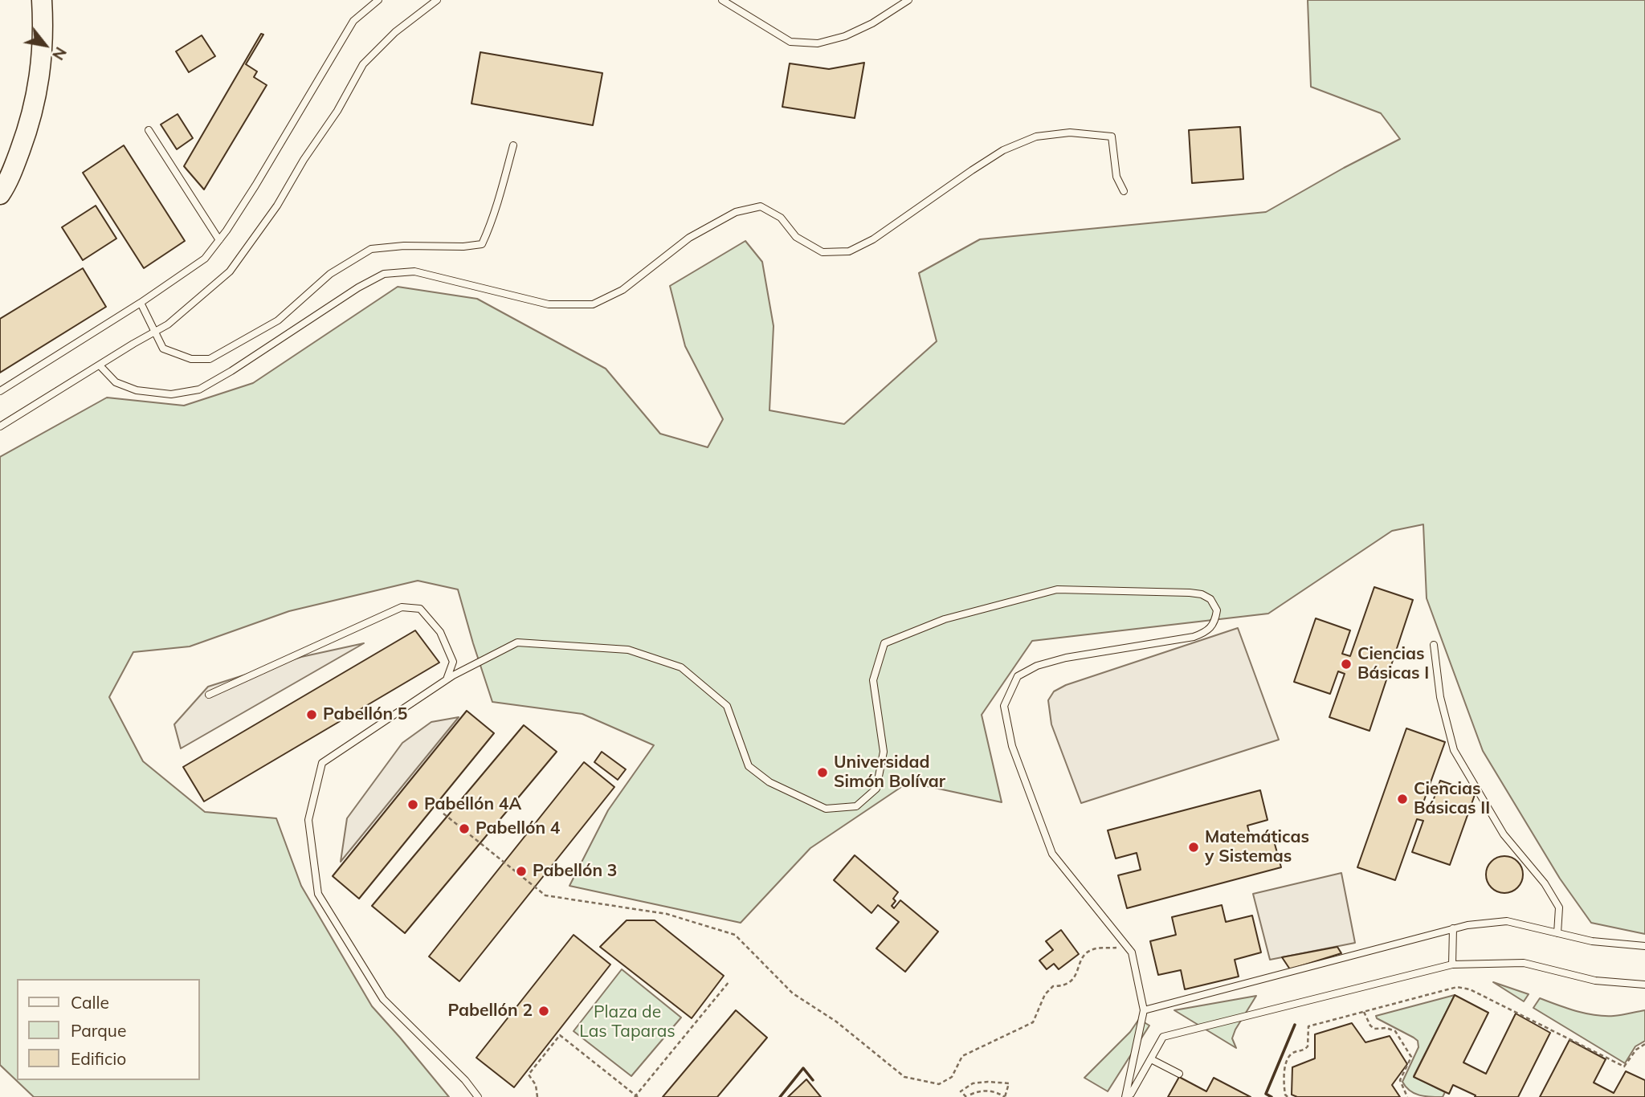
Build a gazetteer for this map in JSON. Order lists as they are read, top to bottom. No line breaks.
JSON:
{"parks":["Plaza de Las Taparas"],"places":["Ciencias Básicas I","Pabellón 5","Universidad Simón Bolívar","Ciencias Básicas II","Pabellón 4A","Pabellón 4","Matemáticas y Sistemas","Pabellón 3","Pabellón 2"],"legend":["Calle","Parque","Edificio"],"north":"bottom right"}
